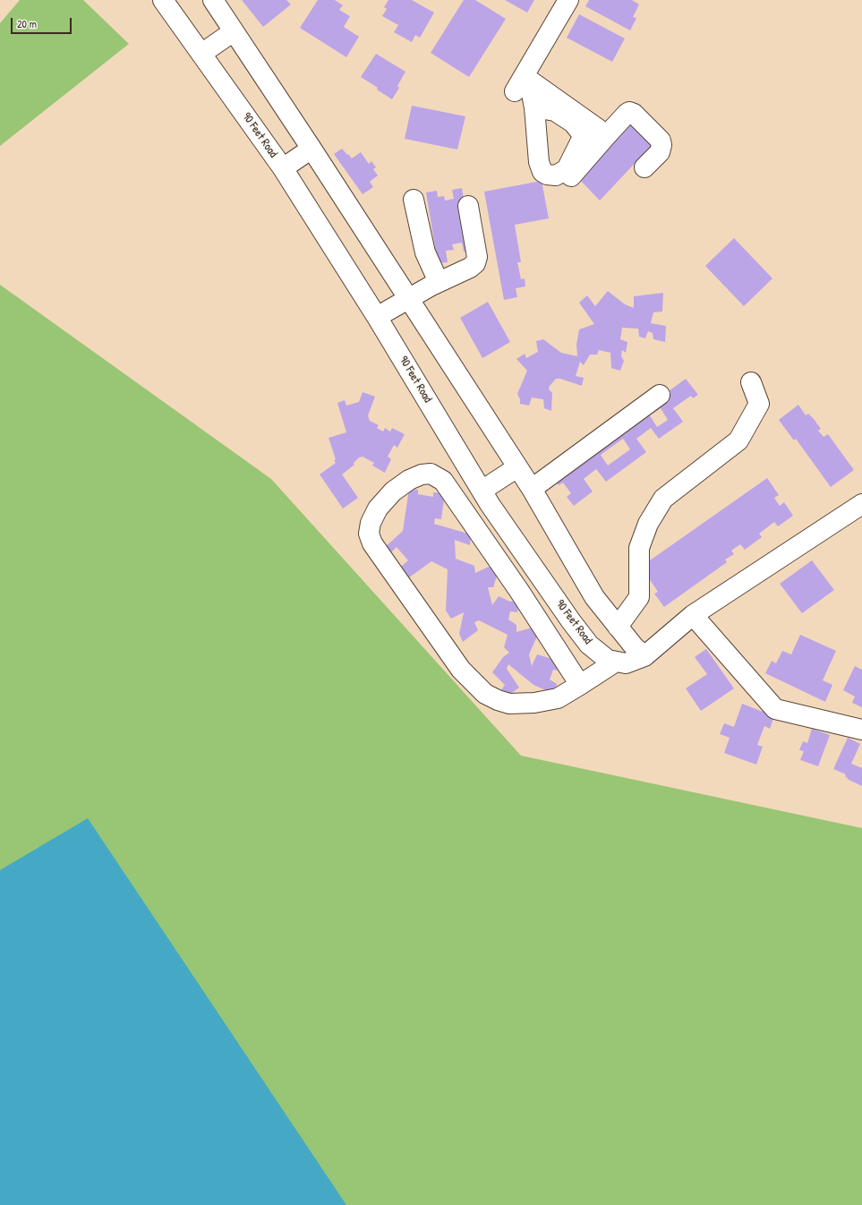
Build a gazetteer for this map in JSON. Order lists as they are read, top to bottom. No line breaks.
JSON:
{"streets":{"street":["90 Feet Road"]},"scale_bar":"20 m"}
